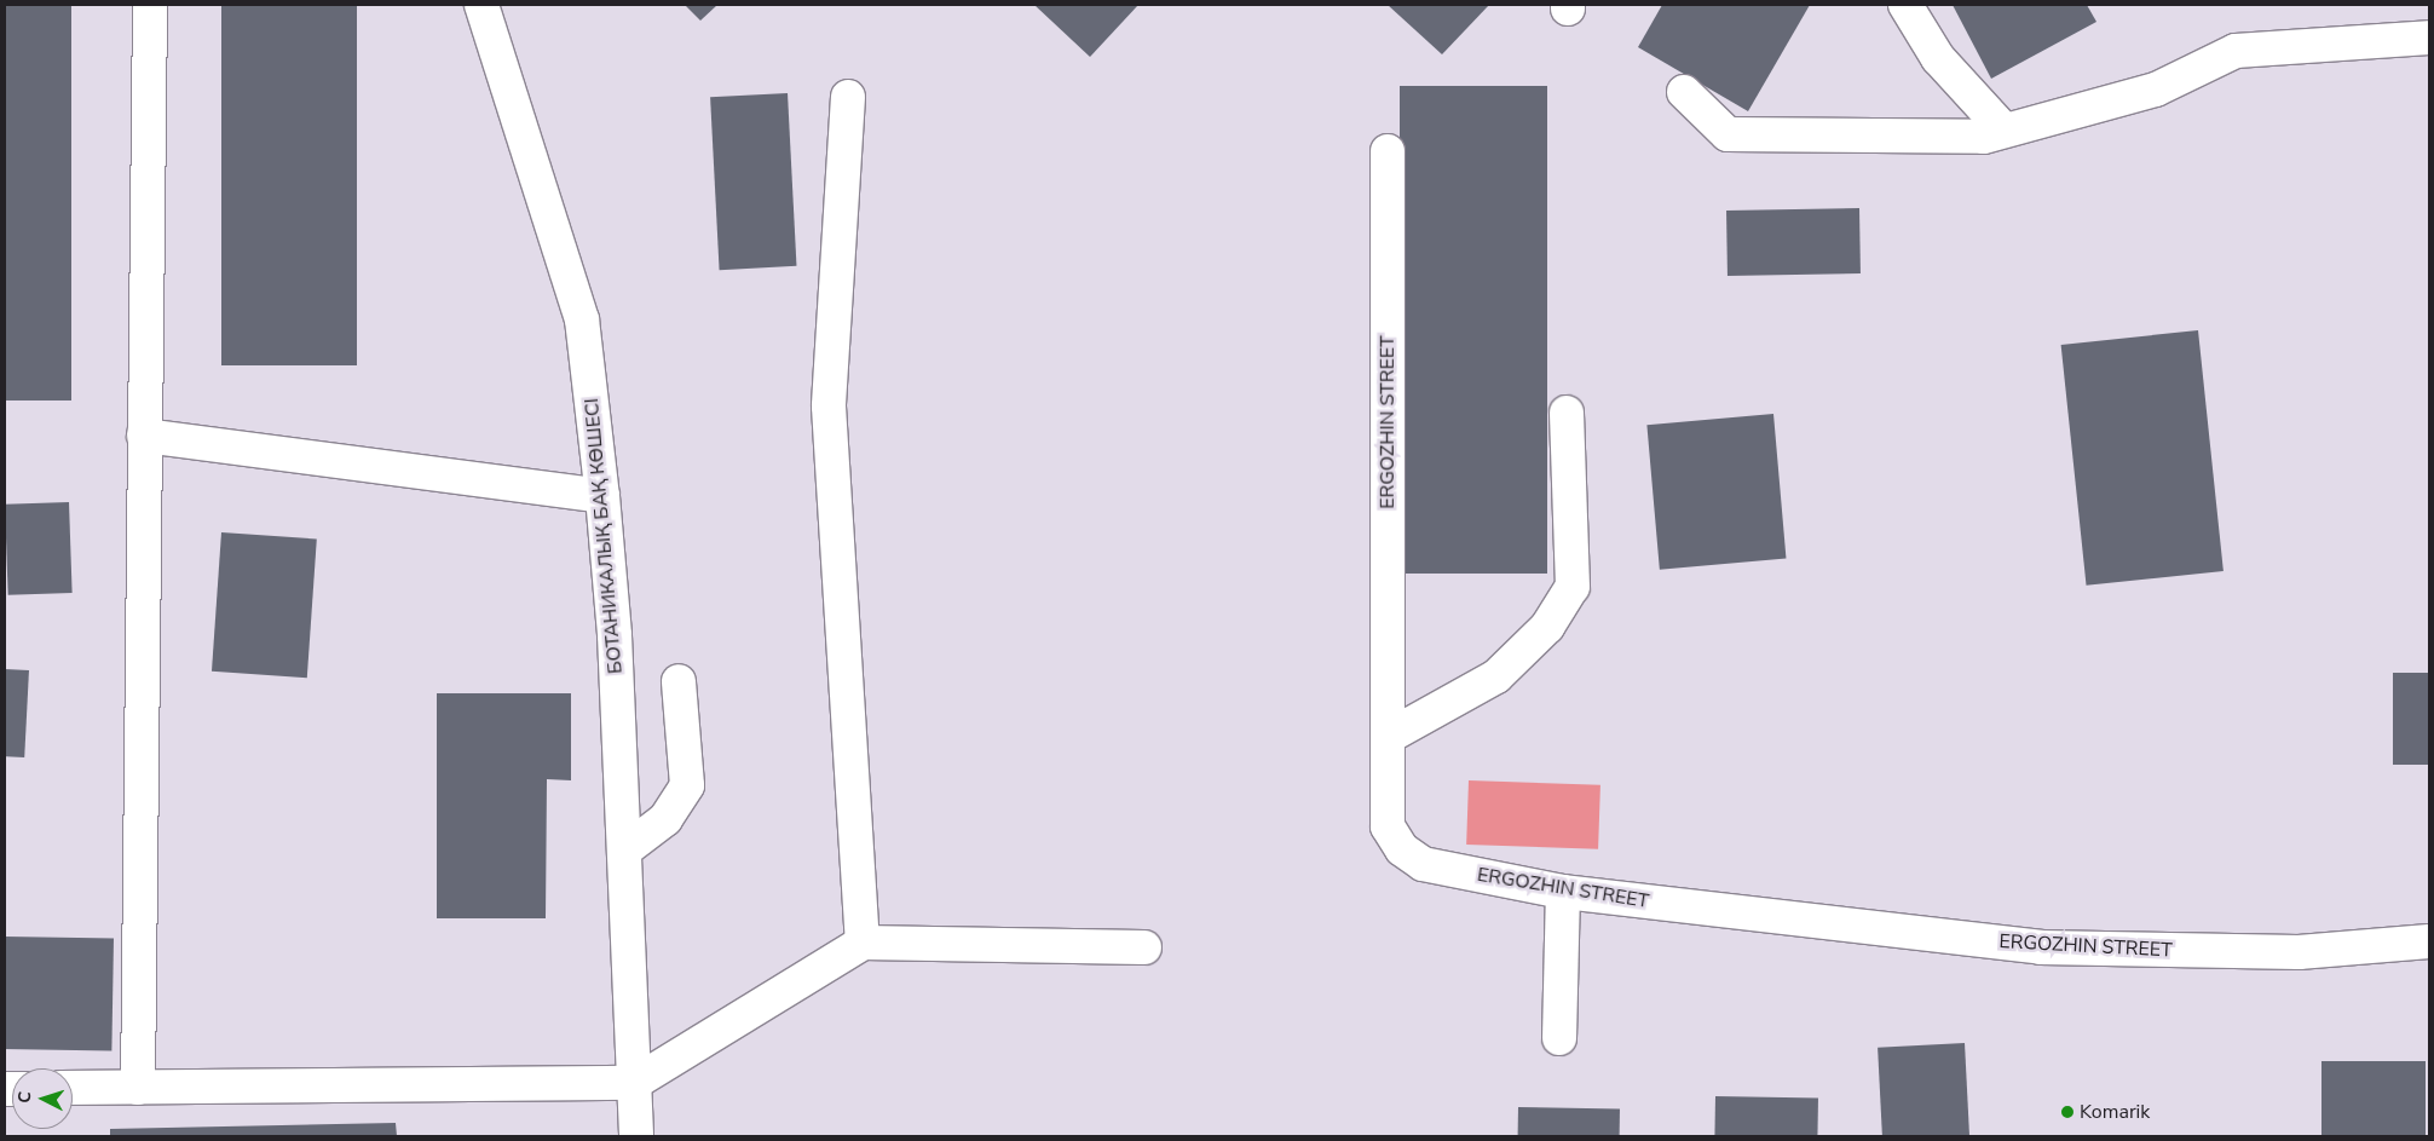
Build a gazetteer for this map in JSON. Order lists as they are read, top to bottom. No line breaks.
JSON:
{"streets":{"street":["ERGOZHIN STREET","БОТАНИКАЛЫҚ БАҚ КӨШЕСІ"]},"places":["Komarik"],"north":"left"}
